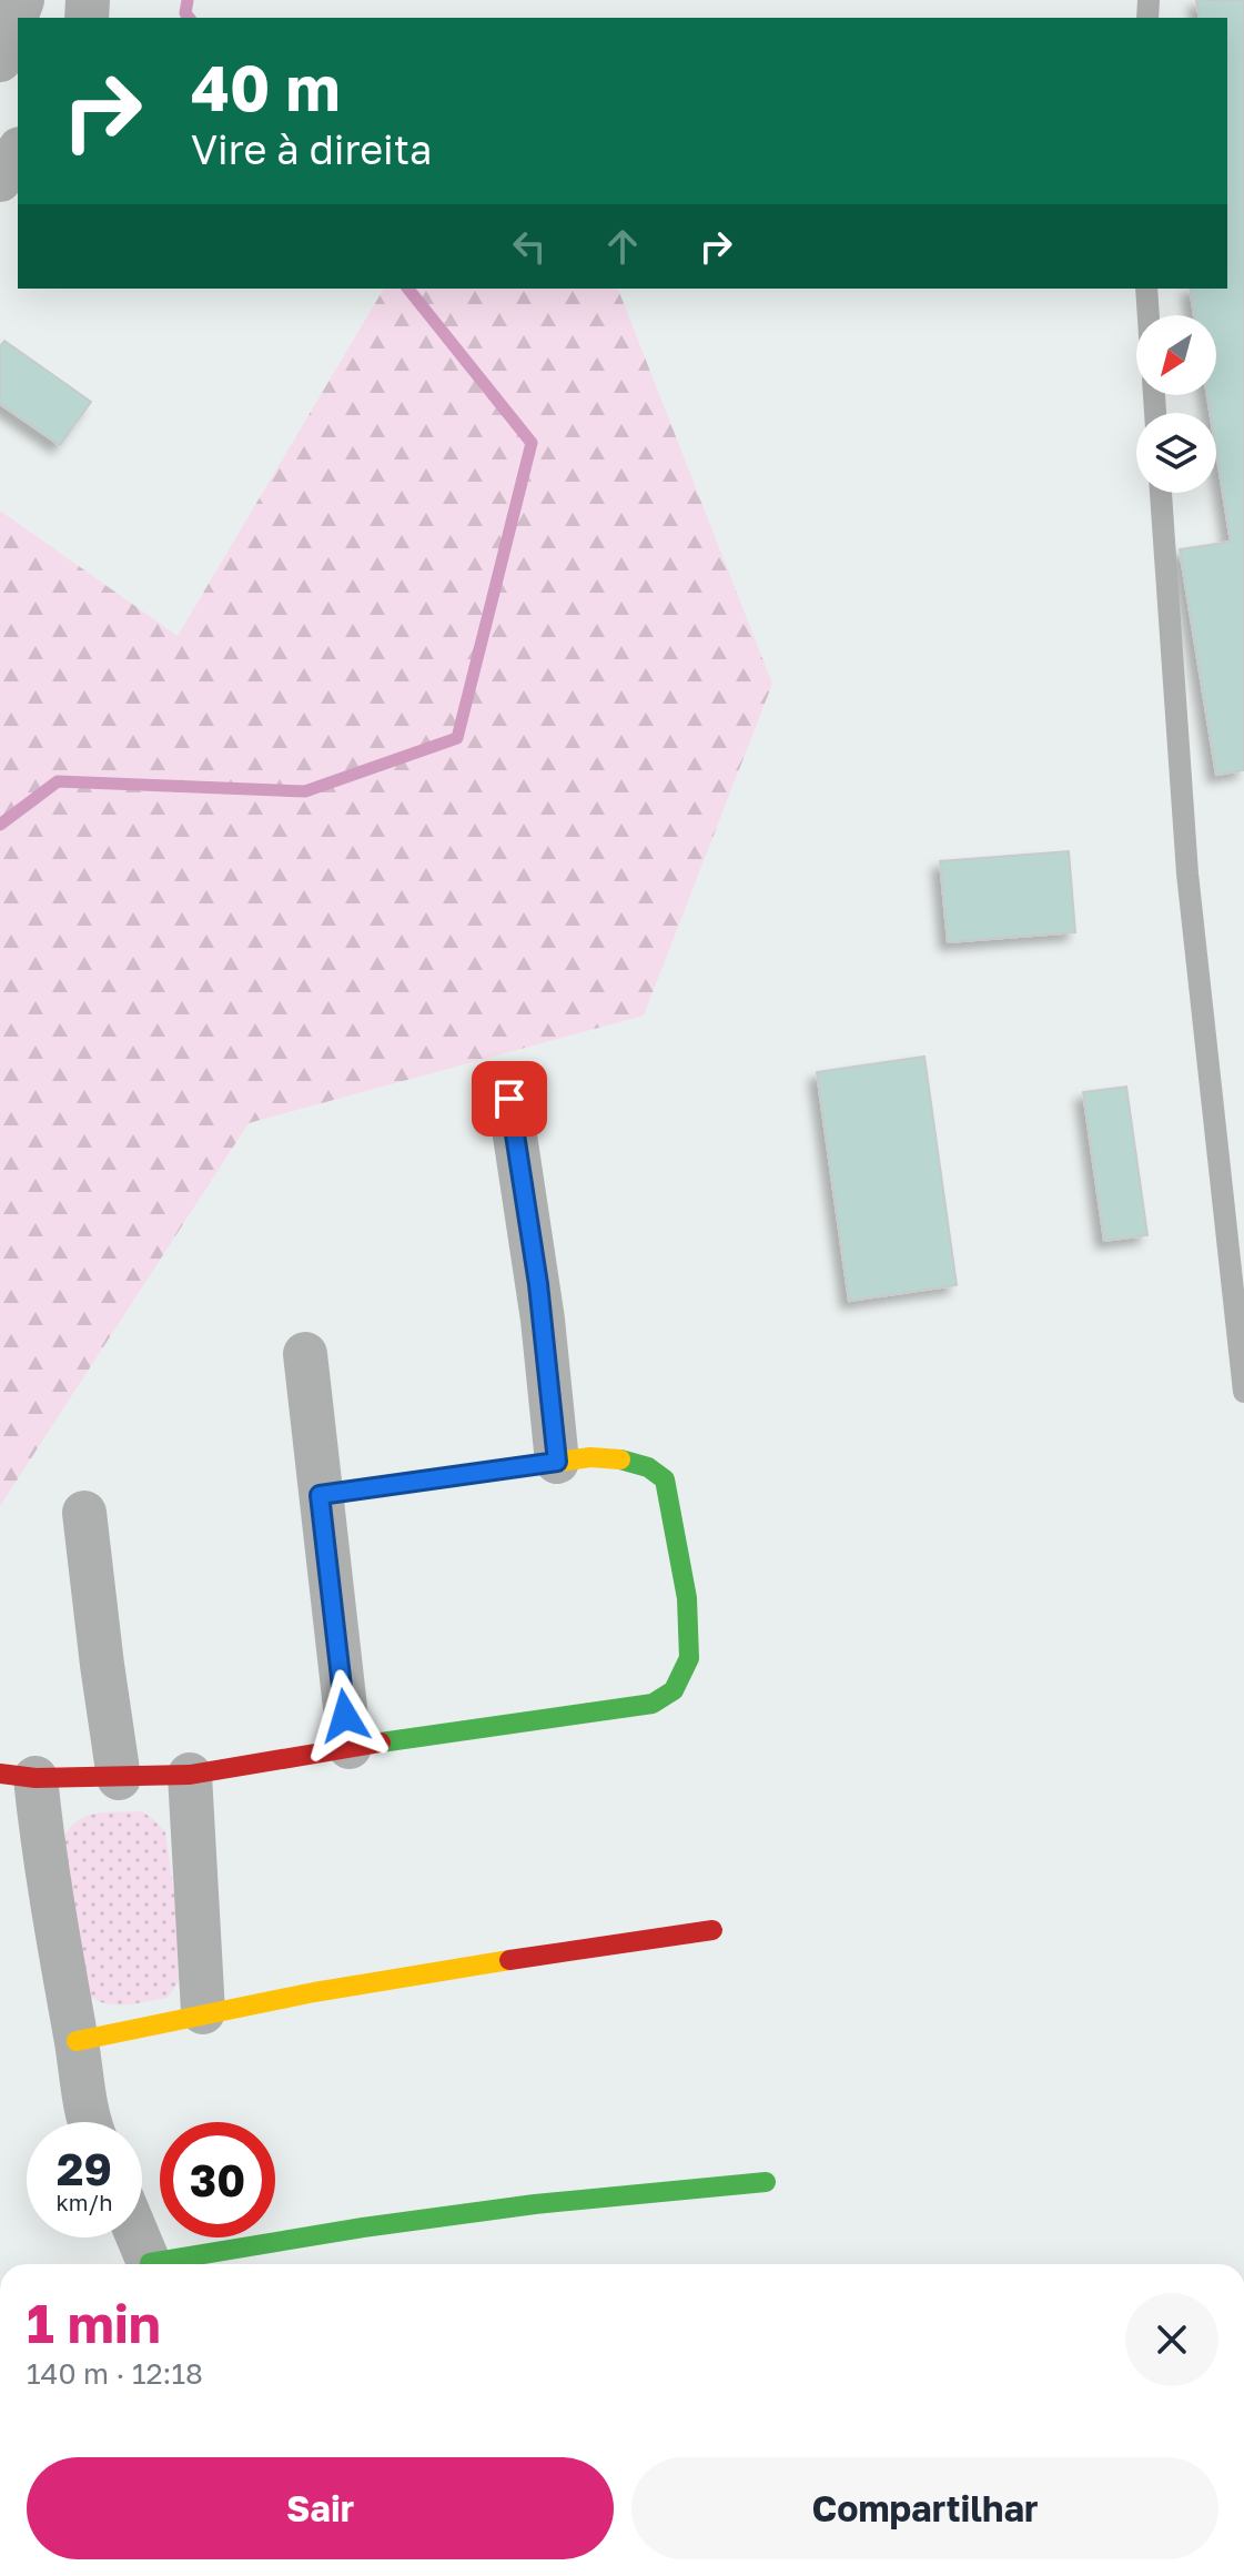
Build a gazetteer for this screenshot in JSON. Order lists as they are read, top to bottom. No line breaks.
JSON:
{"north":"bottom left","page":{"turn":["40 m","Vire à direita"],"speed":"29 km/h","limit":"30","heading":["1 min","140 m · 12:18"],"buttons":["Sair","Compartilhar"]}}
